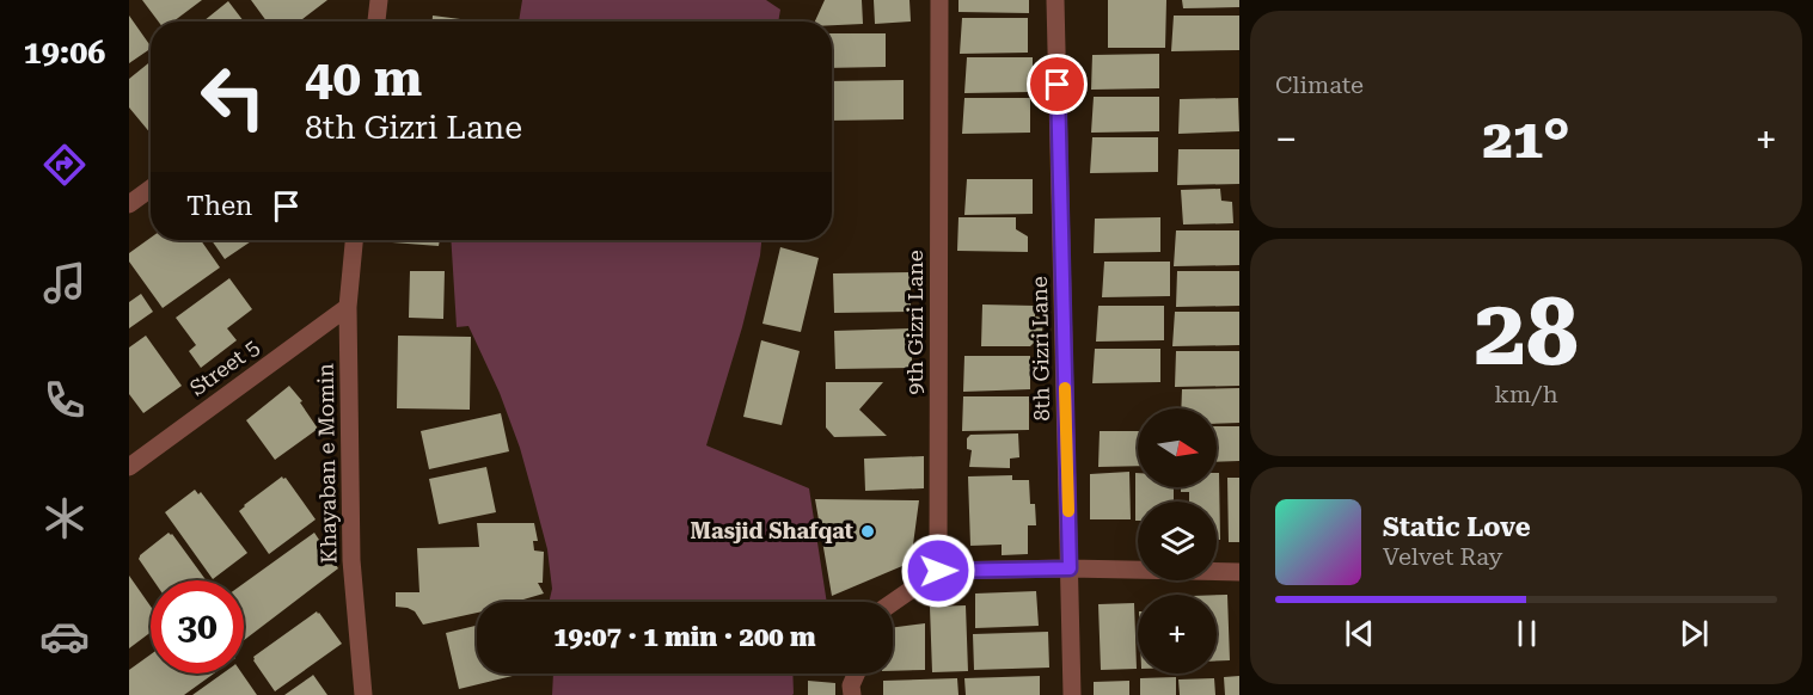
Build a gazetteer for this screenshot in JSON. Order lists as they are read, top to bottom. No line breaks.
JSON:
{"streets":{"street":["9th Gizri Lane","8th Gizri Lane","Street 5","Khayaban e Momin"]},"crossings":[["Street 5","Khayaban e Momin"]],"places":["Masjid Shafqat"],"north":"right","page":{"tabs":"19:06","tile":["Climate",["28","km/h"]],"turn":["40 m","8th Gizri Lane"],"heat":["−","21°","+"],"then":"Then","map_buttons":"+","song":["Static Love","Velvet Ray"],"limit":"30","trip":"19:07 · 1 min · 200 m"}}
